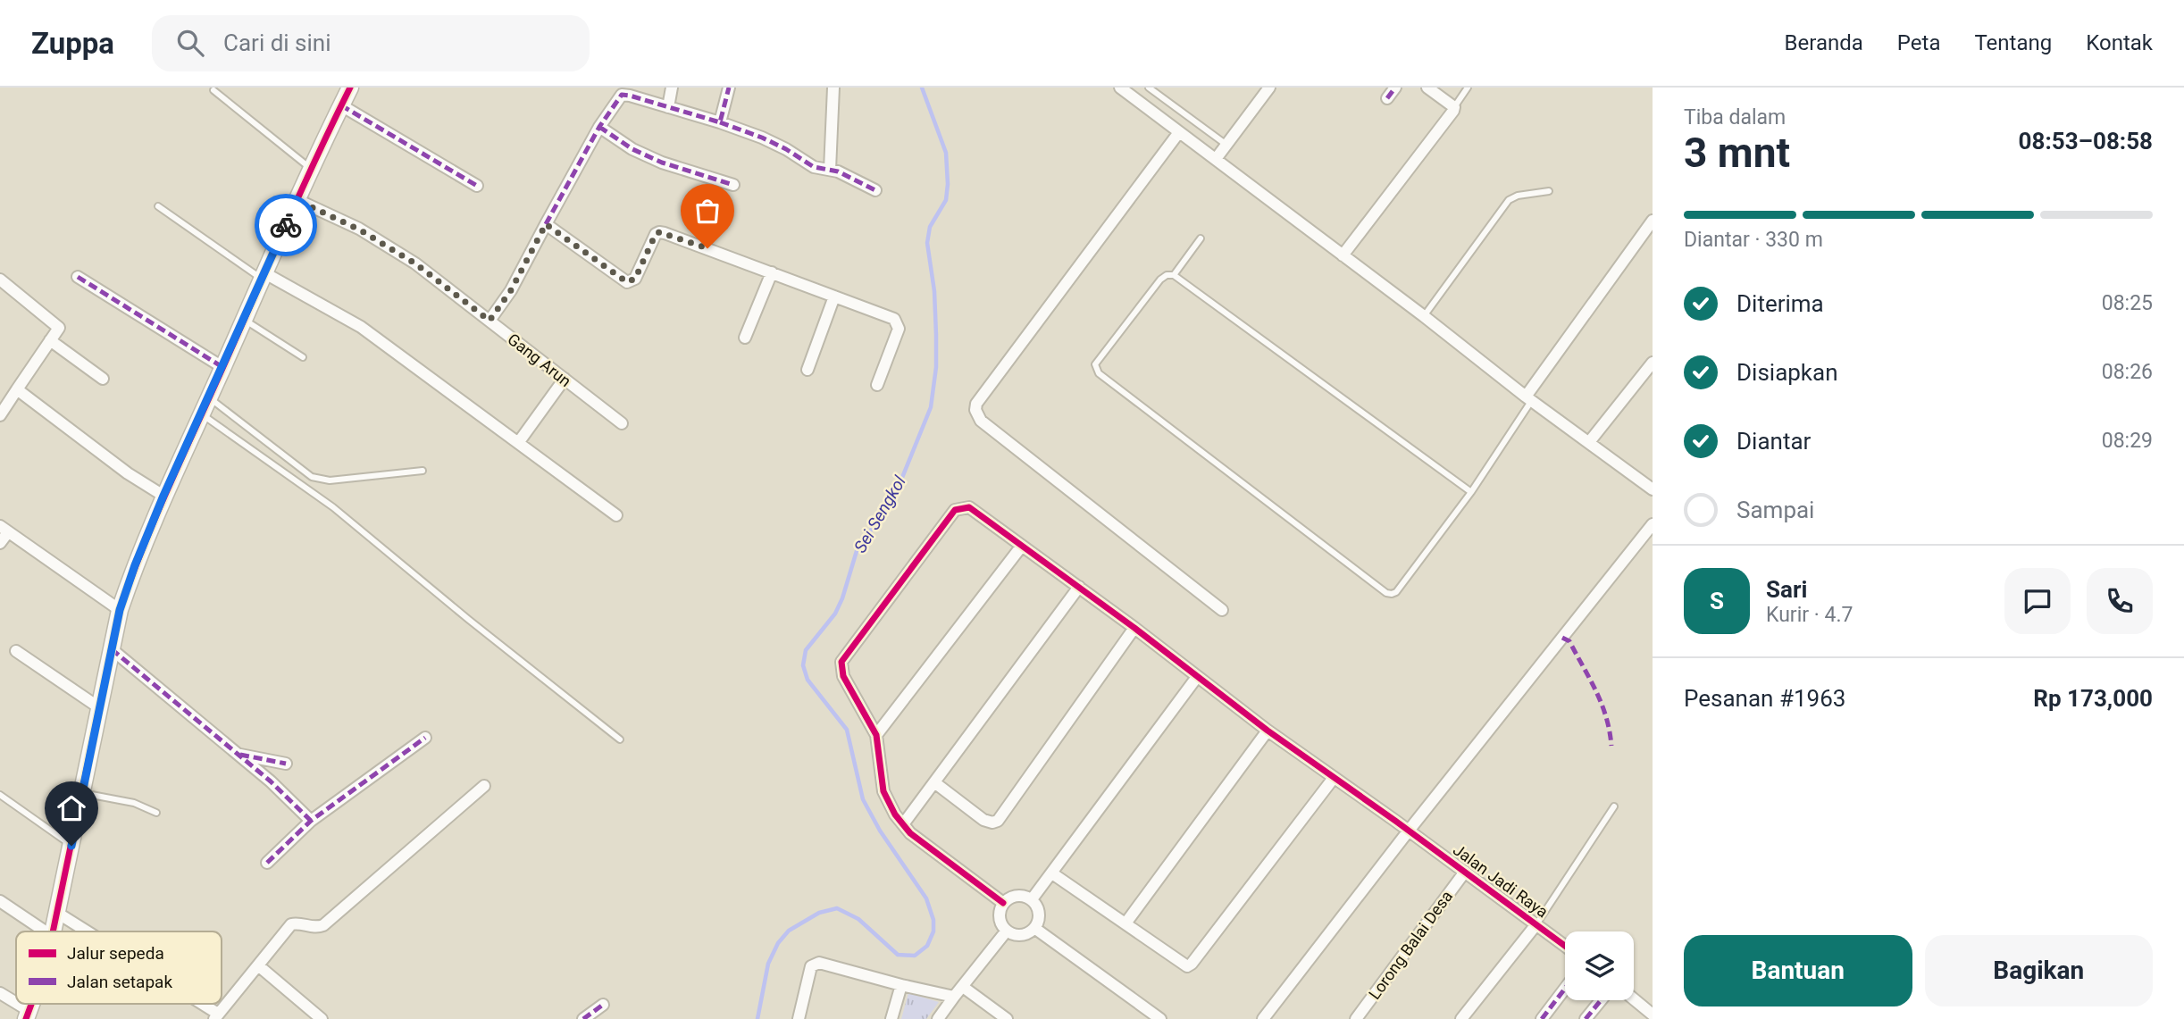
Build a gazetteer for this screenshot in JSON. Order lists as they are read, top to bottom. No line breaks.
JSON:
{"streets":{"street":["Gang Arun","Jalan Jadi Raya","Lorong Balai Desa"]},"crossings":[["Jalan Jadi Raya","Lorong Balai Desa"]],"water":["Sei Sengkol"],"legend":["Jalur sepeda","Jalan setapak"],"page":{"header":"Zuppa","search":"Cari di sini","nav":["Beranda","Peta","Tentang","Kontak"],"heading":["3 mnt","Tiba dalam","08:53–08:58"],"panel":["Sari","Kurir · 4.7","Pesanan #1963","Rp 173,000"],"bar":"Diantar · 330 m","list":[["Diterima","08:25"],["Disiapkan","08:26"],["Diantar","08:29"],"Sampai"],"round":"S","buttons":["Bantuan","Bagikan"]}}
